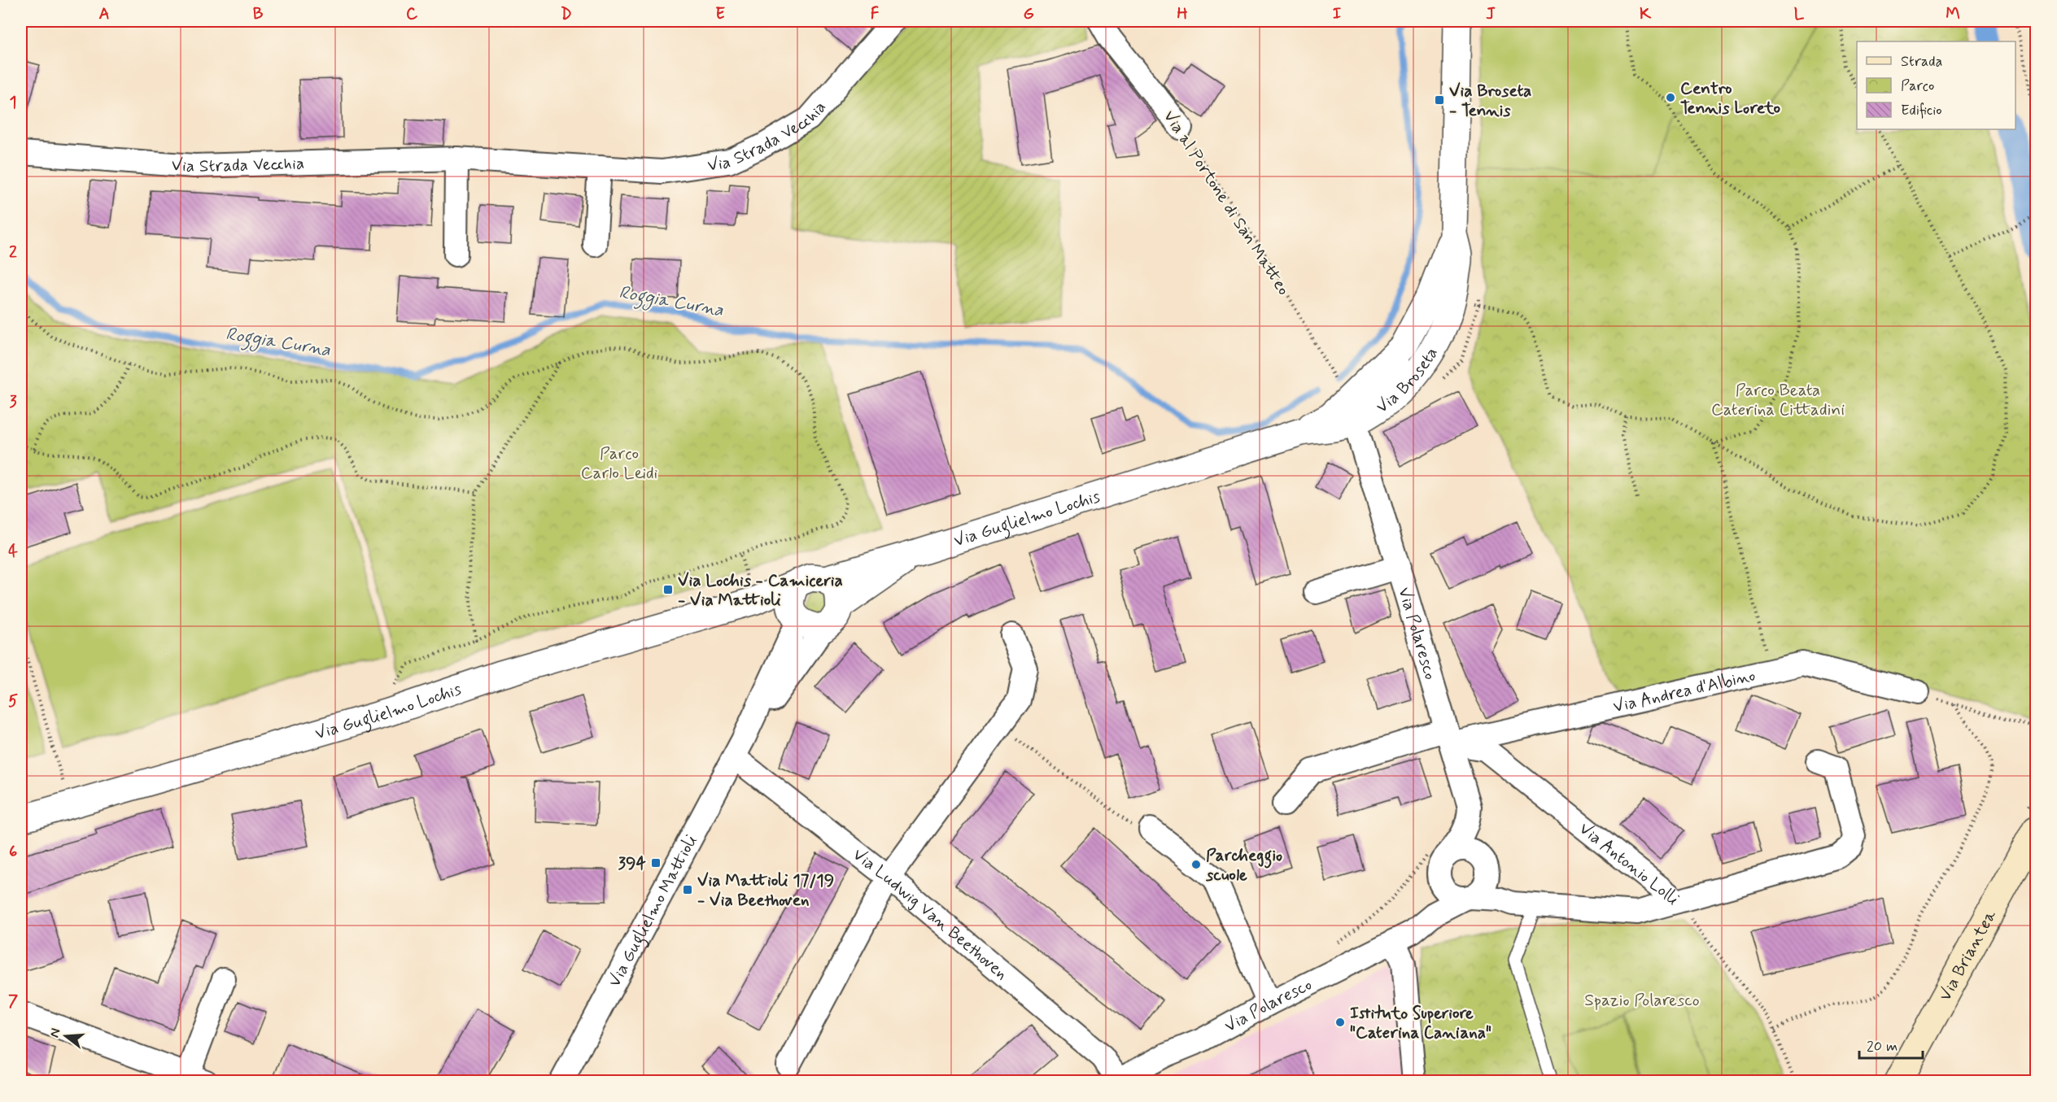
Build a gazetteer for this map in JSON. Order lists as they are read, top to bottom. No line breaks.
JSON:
{"streets":{"main road":["Via Briantea"],"street":["Via Strada Vecchia","Via al Portone di San Matteo","Via Broseta","Via Guglielmo Lochis","Via Polaresco","Via Andrea d'Albino","Via Antonio Lolli","Via Guglielmo Mattioli","Via Ludwig Van Beethoven"]},"crossings":[["Via al Portone di San Matteo","Via Broseta"],["Via al Portone di San Matteo","Via Guglielmo Lochis"],["Via al Portone di San Matteo","Via Polaresco"],["Via Broseta","Via Guglielmo Lochis"],["Via Broseta","Via Polaresco"],["Via Guglielmo Lochis","Via Polaresco"],["Via Guglielmo Lochis","Via Guglielmo Mattioli"],["Via Polaresco","Via Andrea d'Albino"],["Via Polaresco","Via Antonio Lolli"],["Via Polaresco","Via Ludwig Van Beethoven"],["Via Andrea d'Albino","Via Antonio Lolli"],["Via Guglielmo Mattioli","Via Ludwig Van Beethoven"]],"water":["Roggia Curna"],"parks":["Parco Beata Caterina Cittadini","Parco Carlo Leidi","Spazio Polaresco"],"places":{"other":["Centro Tennis Loreto","Parcheggio scuole","Istituto Superiore \"Caterina Caniana\""],"transit":["Via Broseta - Tennis","Via Lochis - Camiceria - Via Mattioli","394","Via Mattioli 17/19 - Via Beethoven"]},"legend":["Strada","Parco","Edificio"],"scale_bar":"20 m","north":"left","grid":{"columns":["A","B","C","D","E","F","G","H","I","J","K","L","M"],"rows":["1","2","3","4","5","6","7"]}}
